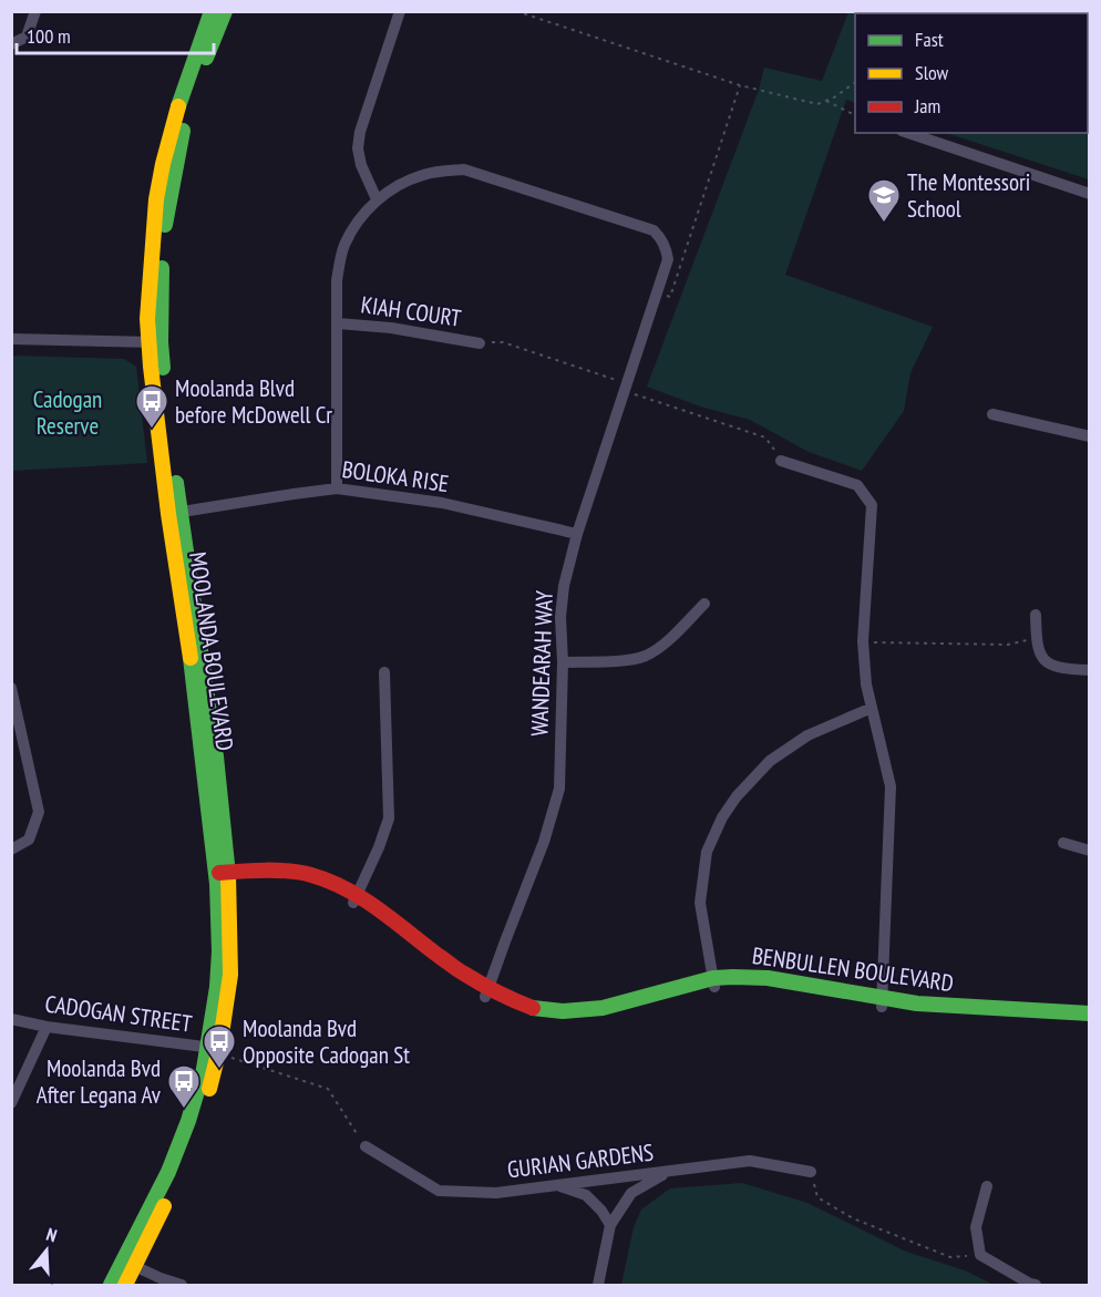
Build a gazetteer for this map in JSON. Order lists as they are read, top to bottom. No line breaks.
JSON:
{"streets":{"street":["KIAH COURT","BOLOKA RISE","MOOLANDA BOULEVARD","WANDEARAH WAY","BENBULLEN BOULEVARD","CADOGAN STREET","GURIAN GARDENS"]},"crossings":[["KIAH COURT","WANDEARAH WAY"],["BOLOKA RISE","MOOLANDA BOULEVARD"],["BOLOKA RISE","WANDEARAH WAY"],["MOOLANDA BOULEVARD","BENBULLEN BOULEVARD"],["MOOLANDA BOULEVARD","CADOGAN STREET"],["WANDEARAH WAY","BENBULLEN BOULEVARD"]],"parks":["Cadogan Reserve"],"places":{"school or university":["The Montessori School"],"bus stop":["Moolanda Blvd before McDowell Cr","Moolanda Bvd Opposite Cadogan St","Moolanda Bvd After Legana Av"]},"legend":["Fast","Slow","Jam"],"scale_bar":"100 m","north":"top"}
